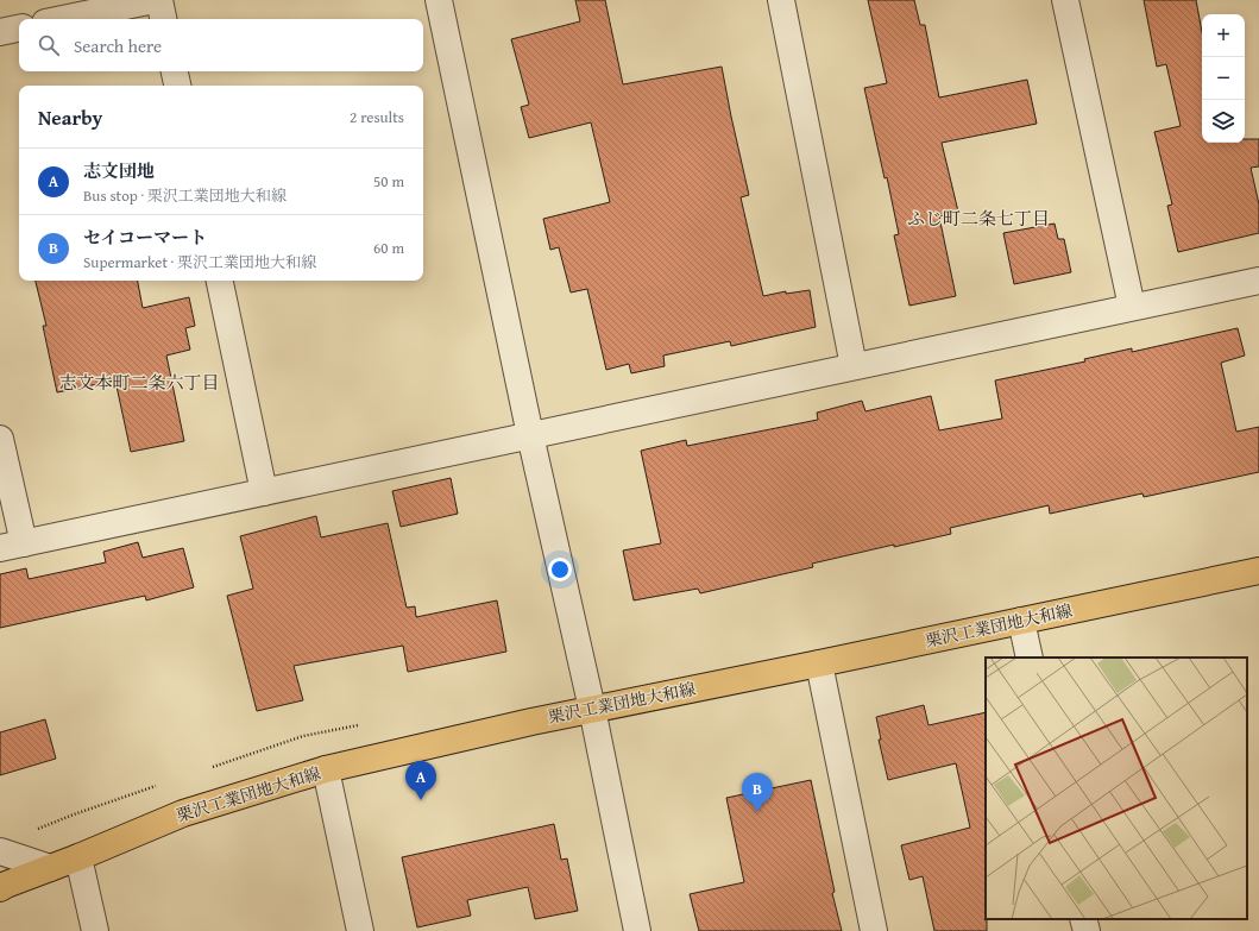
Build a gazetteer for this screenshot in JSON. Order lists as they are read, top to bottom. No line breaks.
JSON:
{"streets":{"main road":["栗沢工業団地大和線"]},"districts":["ふじ町二条七丁目","志文本町二条六丁目"],"page":{"map_buttons":["+","−"],"search":"Search here","heading":["Nearby","2 results"],"list":[{"mark":"A","name":"志文団地","note":"Bus stop · 栗沢工業団地大和線","value":"50 m"},{"mark":"B","name":"セイコーマート","note":"Supermarket · 栗沢工業団地大和線","value":"60 m"}],"pins":["A","B"]}}
